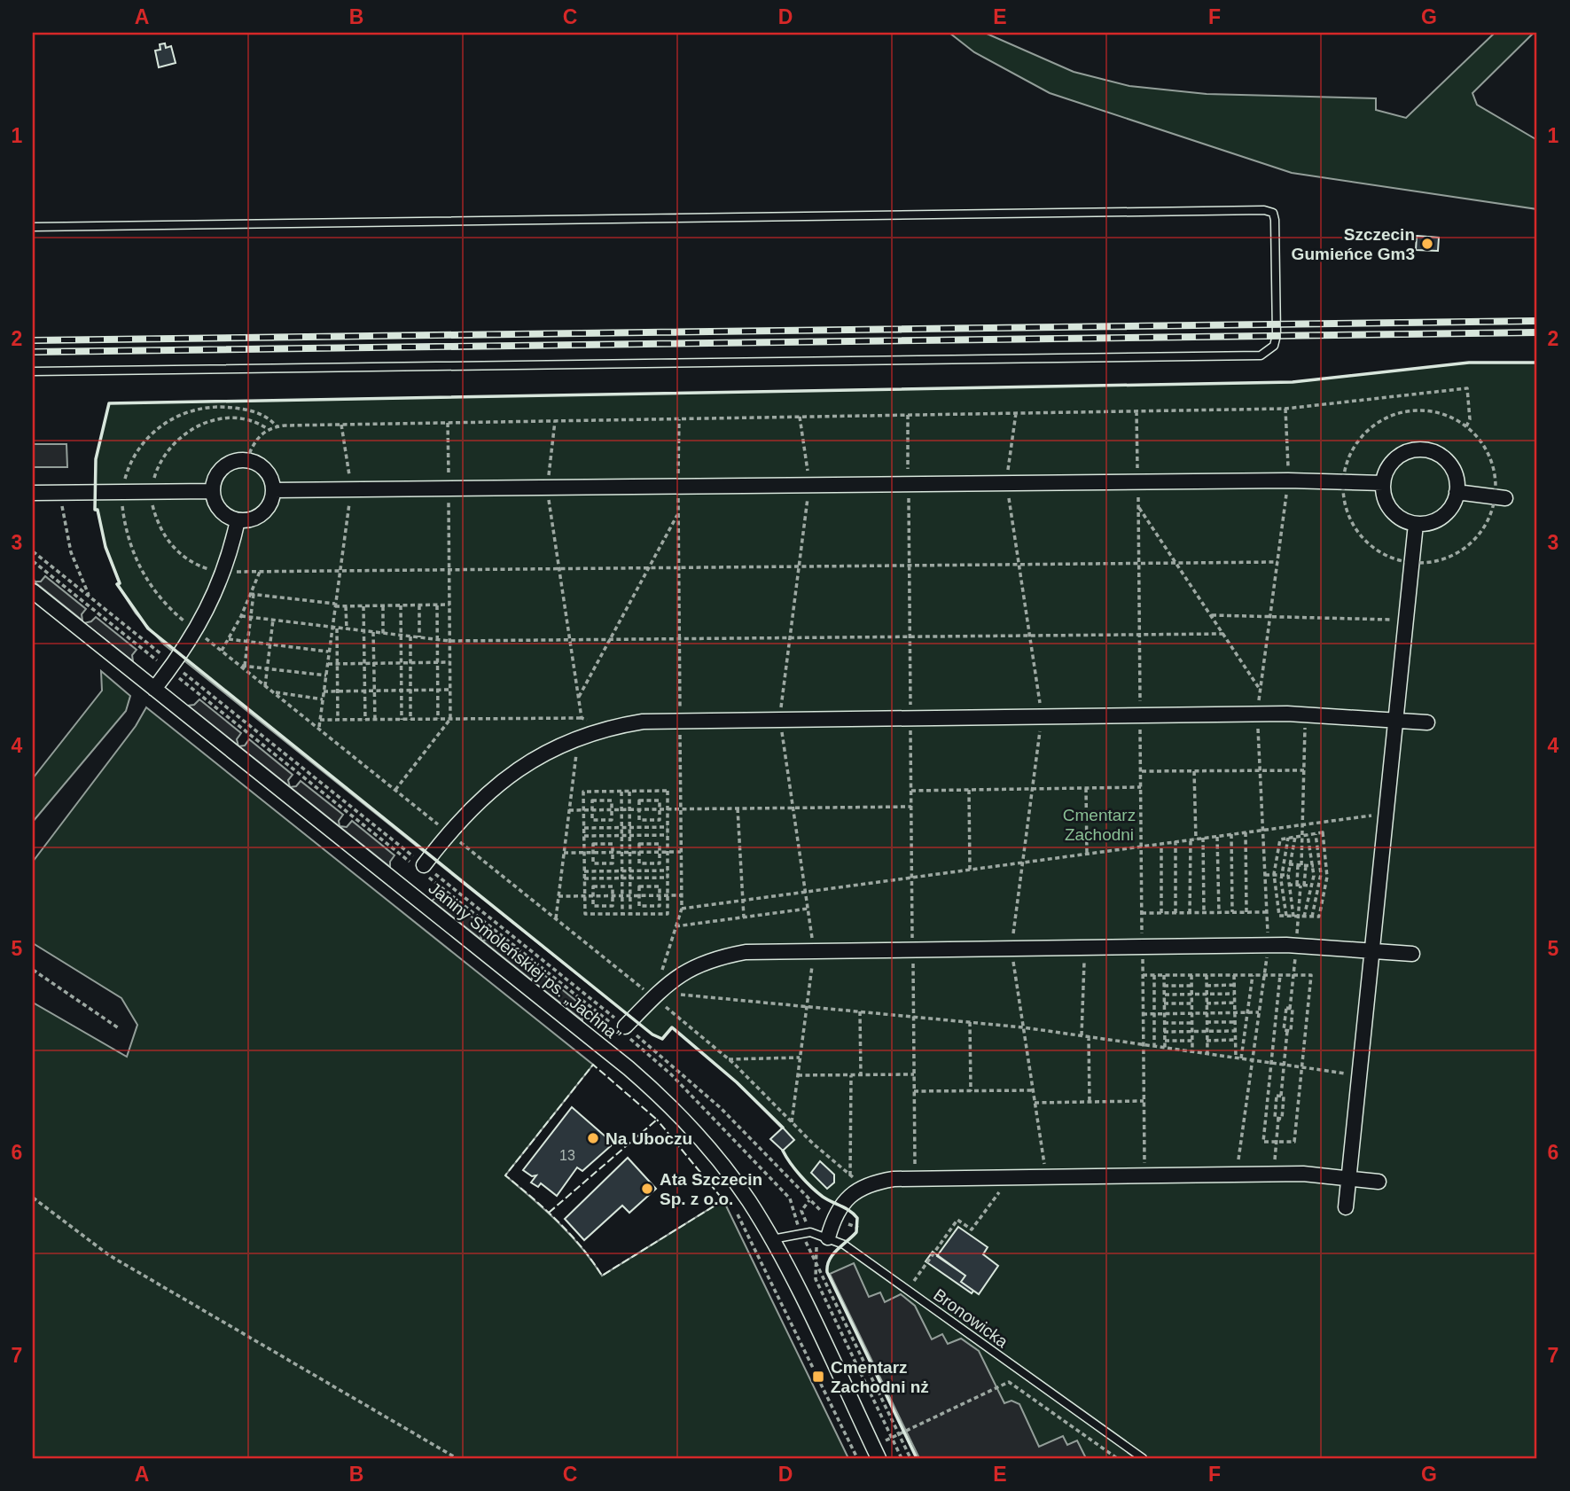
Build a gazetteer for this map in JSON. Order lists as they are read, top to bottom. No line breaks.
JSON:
{"streets":{"street":["Janiny Smoleńskiej ps. „Jachna”"],"lane":["Bronowicka"]},"crossings":[["Janiny Smoleńskiej ps. „Jachna”","Bronowicka"]],"parks":["Cmentarz Zachodni"],"places":{"other":["Szczecin Gumieńce Gm3","Na Uboczu","Ata Szczecin Sp. z o.o."],"transit":["Cmentarz Zachodni nż"]},"house_numbers":["13"],"grid":{"columns":["A","B","C","D","E","F","G"],"rows":["1","2","3","4","5","6","7"]}}
